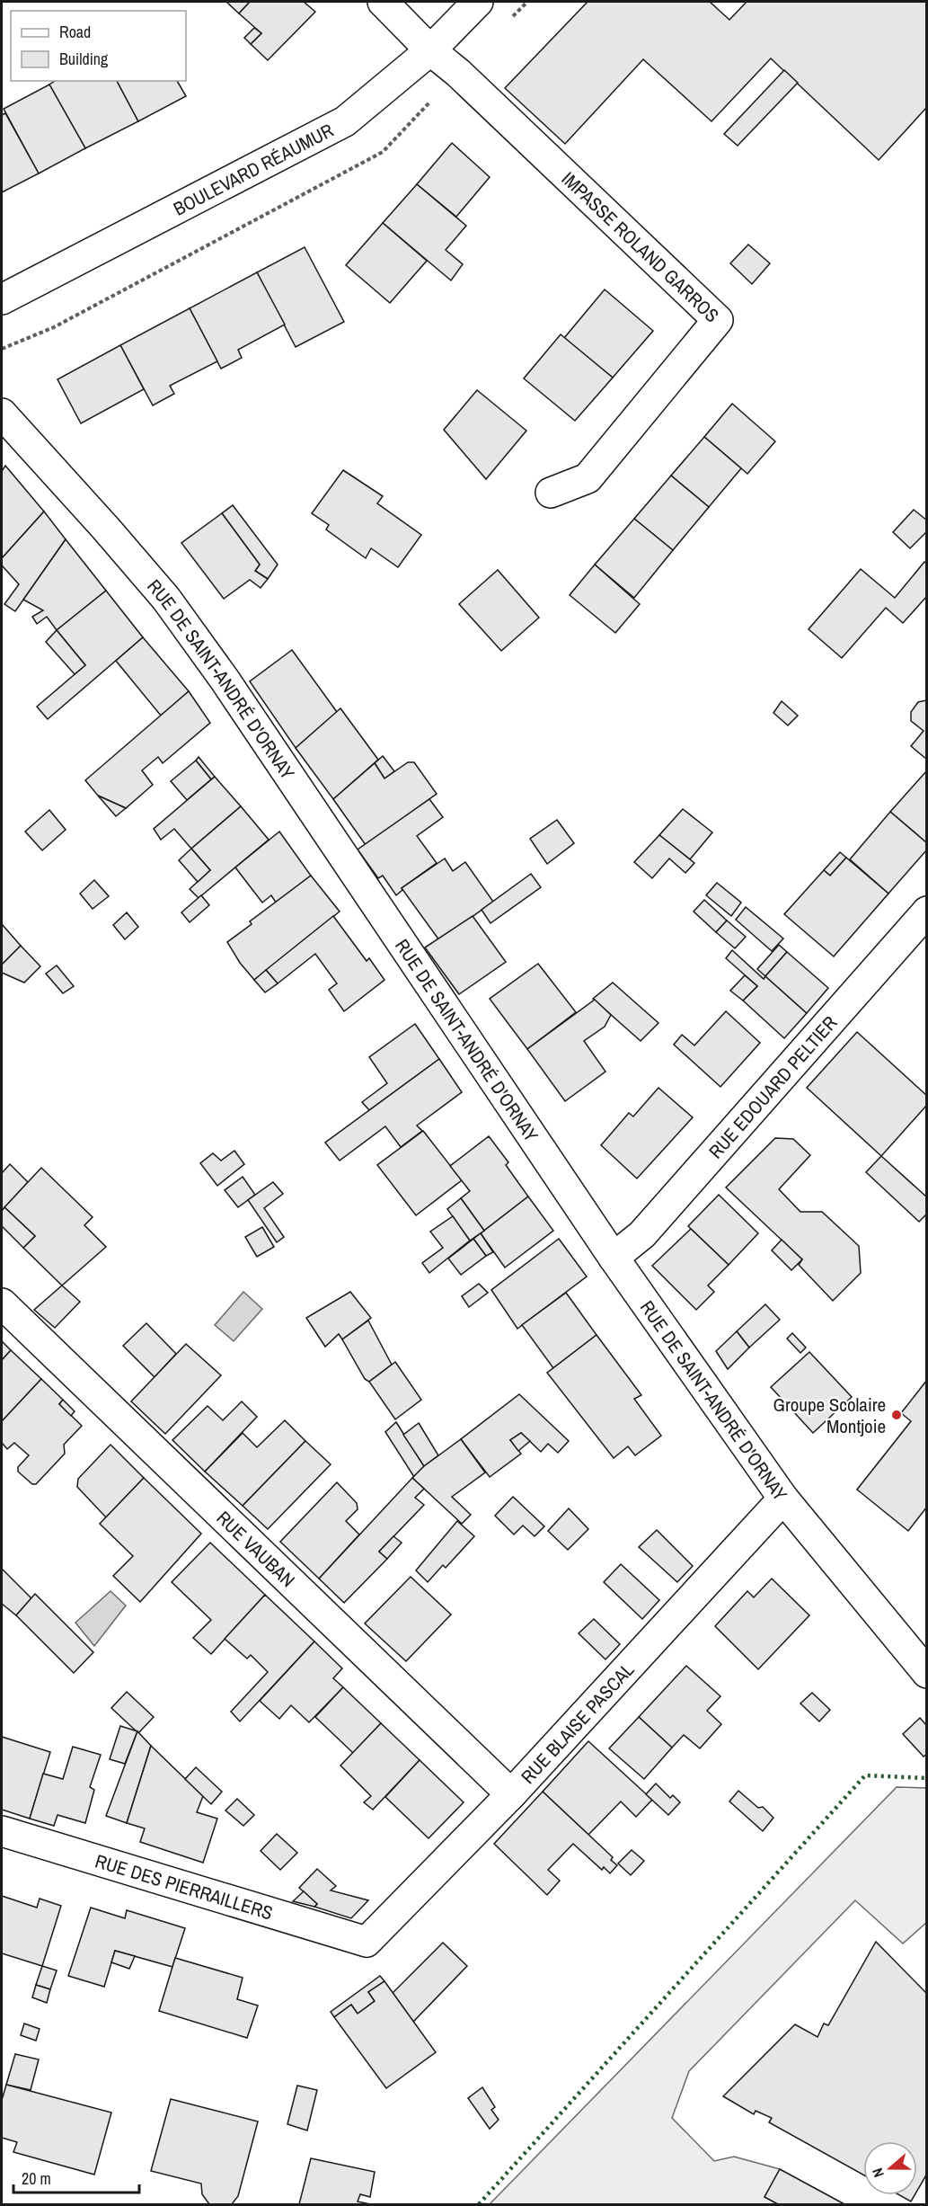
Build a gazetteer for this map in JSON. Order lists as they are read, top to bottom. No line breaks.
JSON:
{"streets":{"street":["BOULEVARD RÉAUMUR","IMPASSE ROLAND GARROS","RUE DE SAINT-ANDRÉ D'ORNAY","RUE EDOUARD PELTIER","RUE VAUBAN","RUE BLAISE PASCAL","RUE DES PIERRAILLERS"]},"crossings":[["BOULEVARD RÉAUMUR","IMPASSE ROLAND GARROS"],["RUE DE SAINT-ANDRÉ D'ORNAY","RUE EDOUARD PELTIER"],["RUE DE SAINT-ANDRÉ D'ORNAY","RUE BLAISE PASCAL"],["RUE VAUBAN","RUE BLAISE PASCAL"],["RUE BLAISE PASCAL","RUE DES PIERRAILLERS"]],"places":["Groupe Scolaire Montjoie"],"legend":["Road","Building"],"scale_bar":"20 m","north":"left"}
